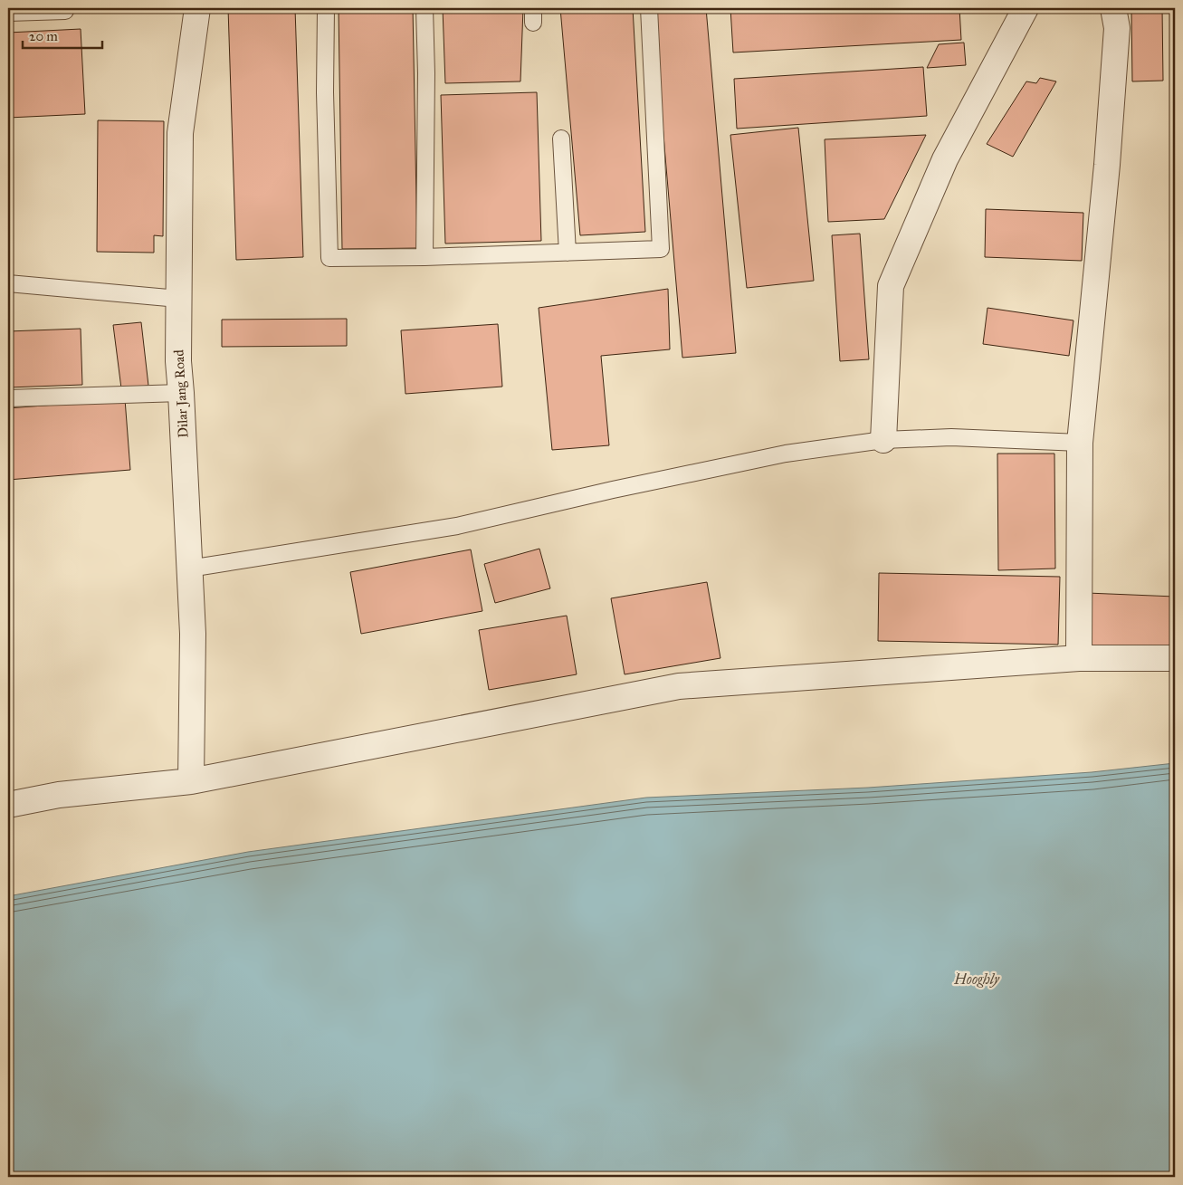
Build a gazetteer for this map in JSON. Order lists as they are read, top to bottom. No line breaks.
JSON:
{"streets":{"street":["Dilar Jang Road"]},"water":["Hooghly"],"scale_bar":"20 m"}
